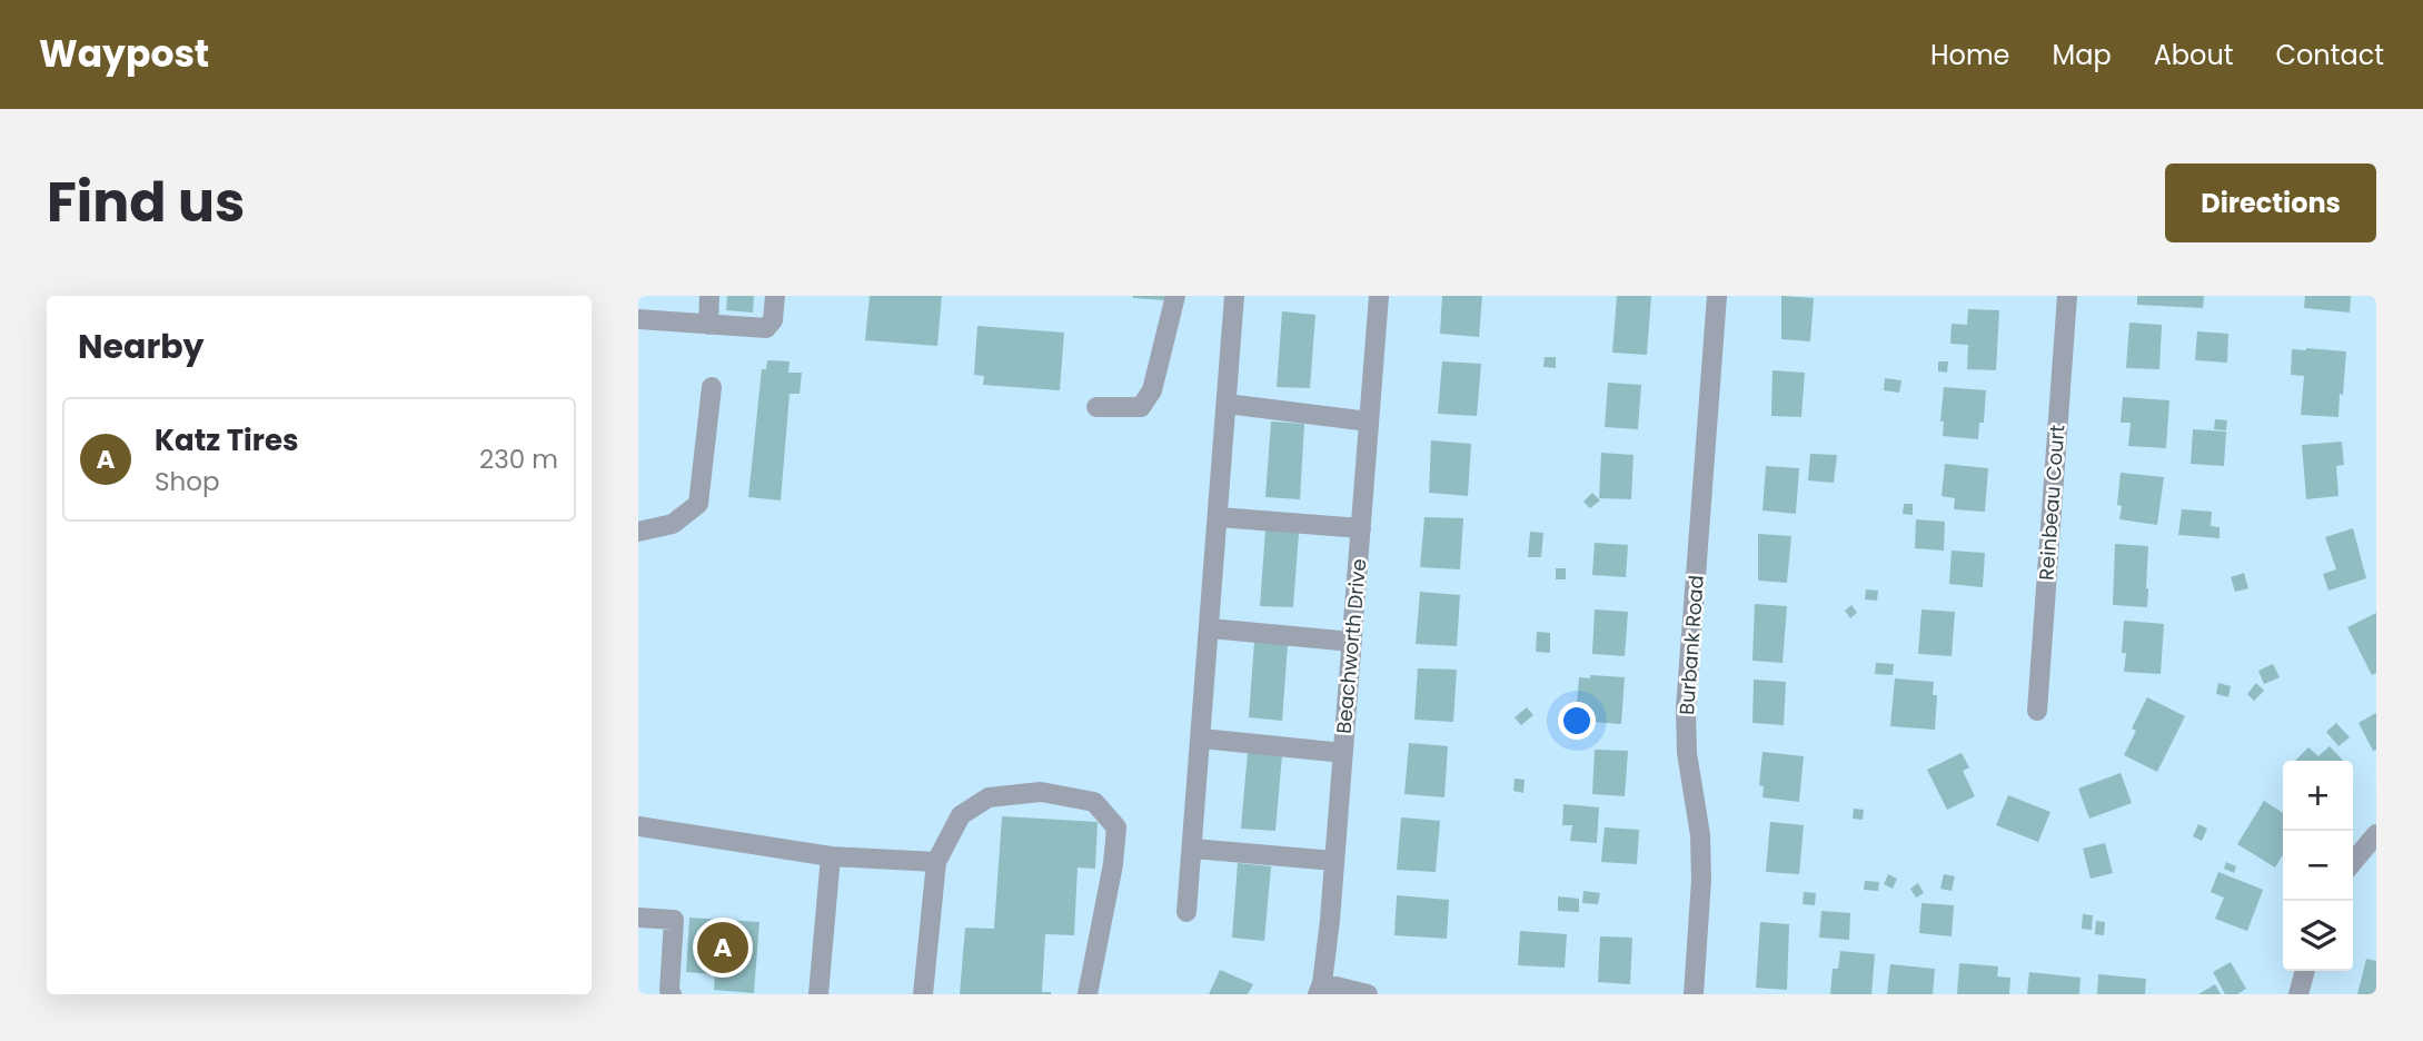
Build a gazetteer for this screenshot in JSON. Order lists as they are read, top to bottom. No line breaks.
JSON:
{"streets":{"street":["Reinbeau Court","Burbank Road","Beachworth Drive"]},"page":{"header":"Waypost","nav":["Home","Map","About","Contact"],"title":"Find us","buttons":"Directions","heading":"Nearby","list":[{"mark":"A","name":"Katz Tires","note":"Shop","value":"230 m"}],"map_buttons":["+","−"],"pins":"A"}}
